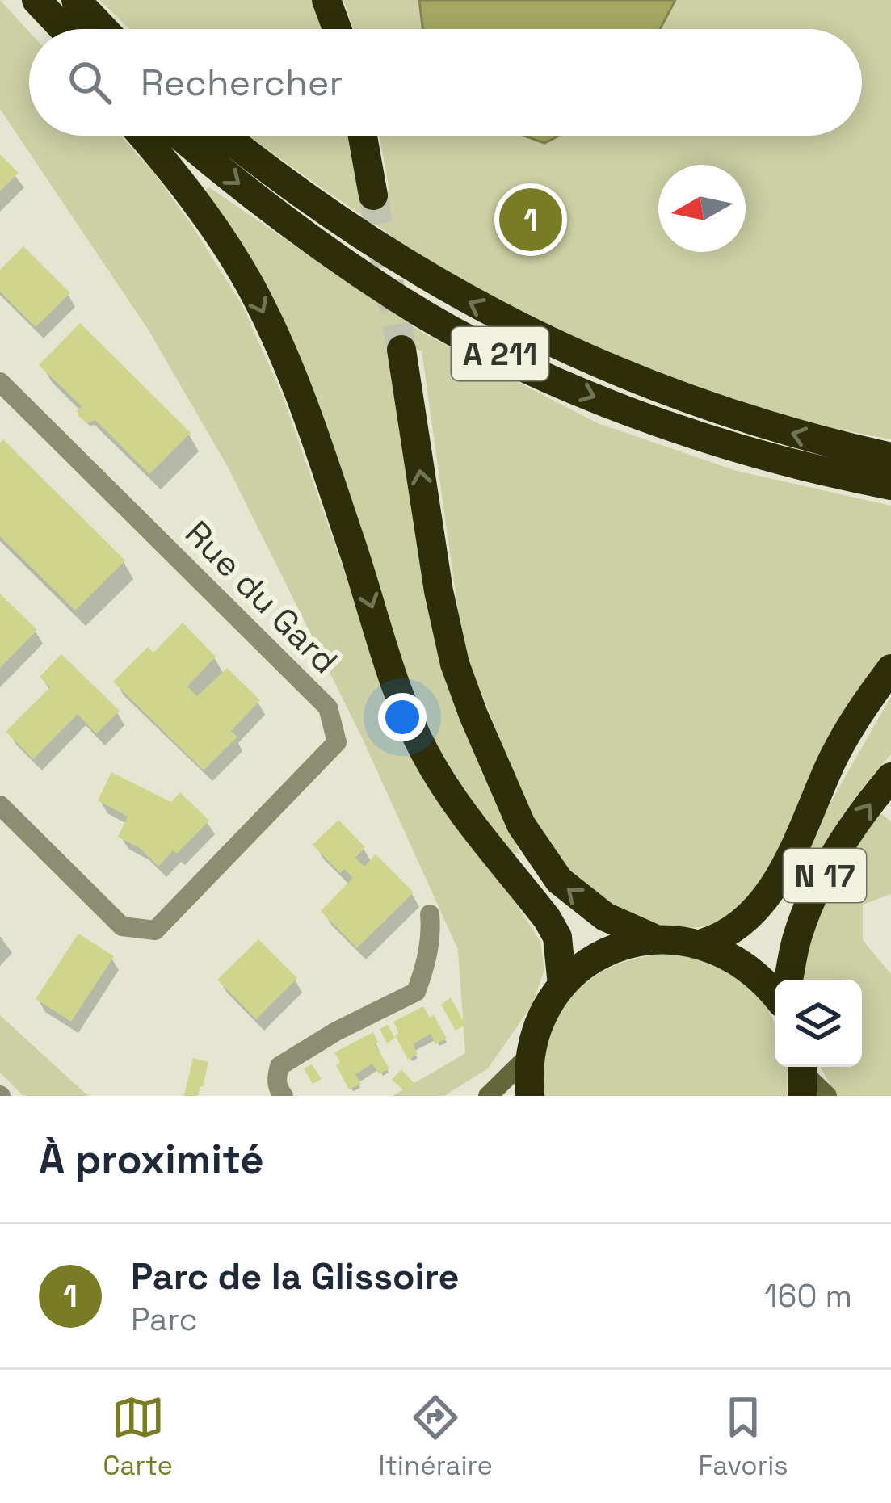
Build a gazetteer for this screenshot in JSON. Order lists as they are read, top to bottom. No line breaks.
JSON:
{"streets":{"highway":["A 211","N 17"],"street":["Rue du Gard"]},"north":"left","page":{"search":"Rechercher","pins":"1","heading":"À proximité","list":[{"mark":"1","name":"Parc de la Glissoire","note":"Parc","value":"160 m"}],"nav":["Carte","Itinéraire","Favoris"]}}
